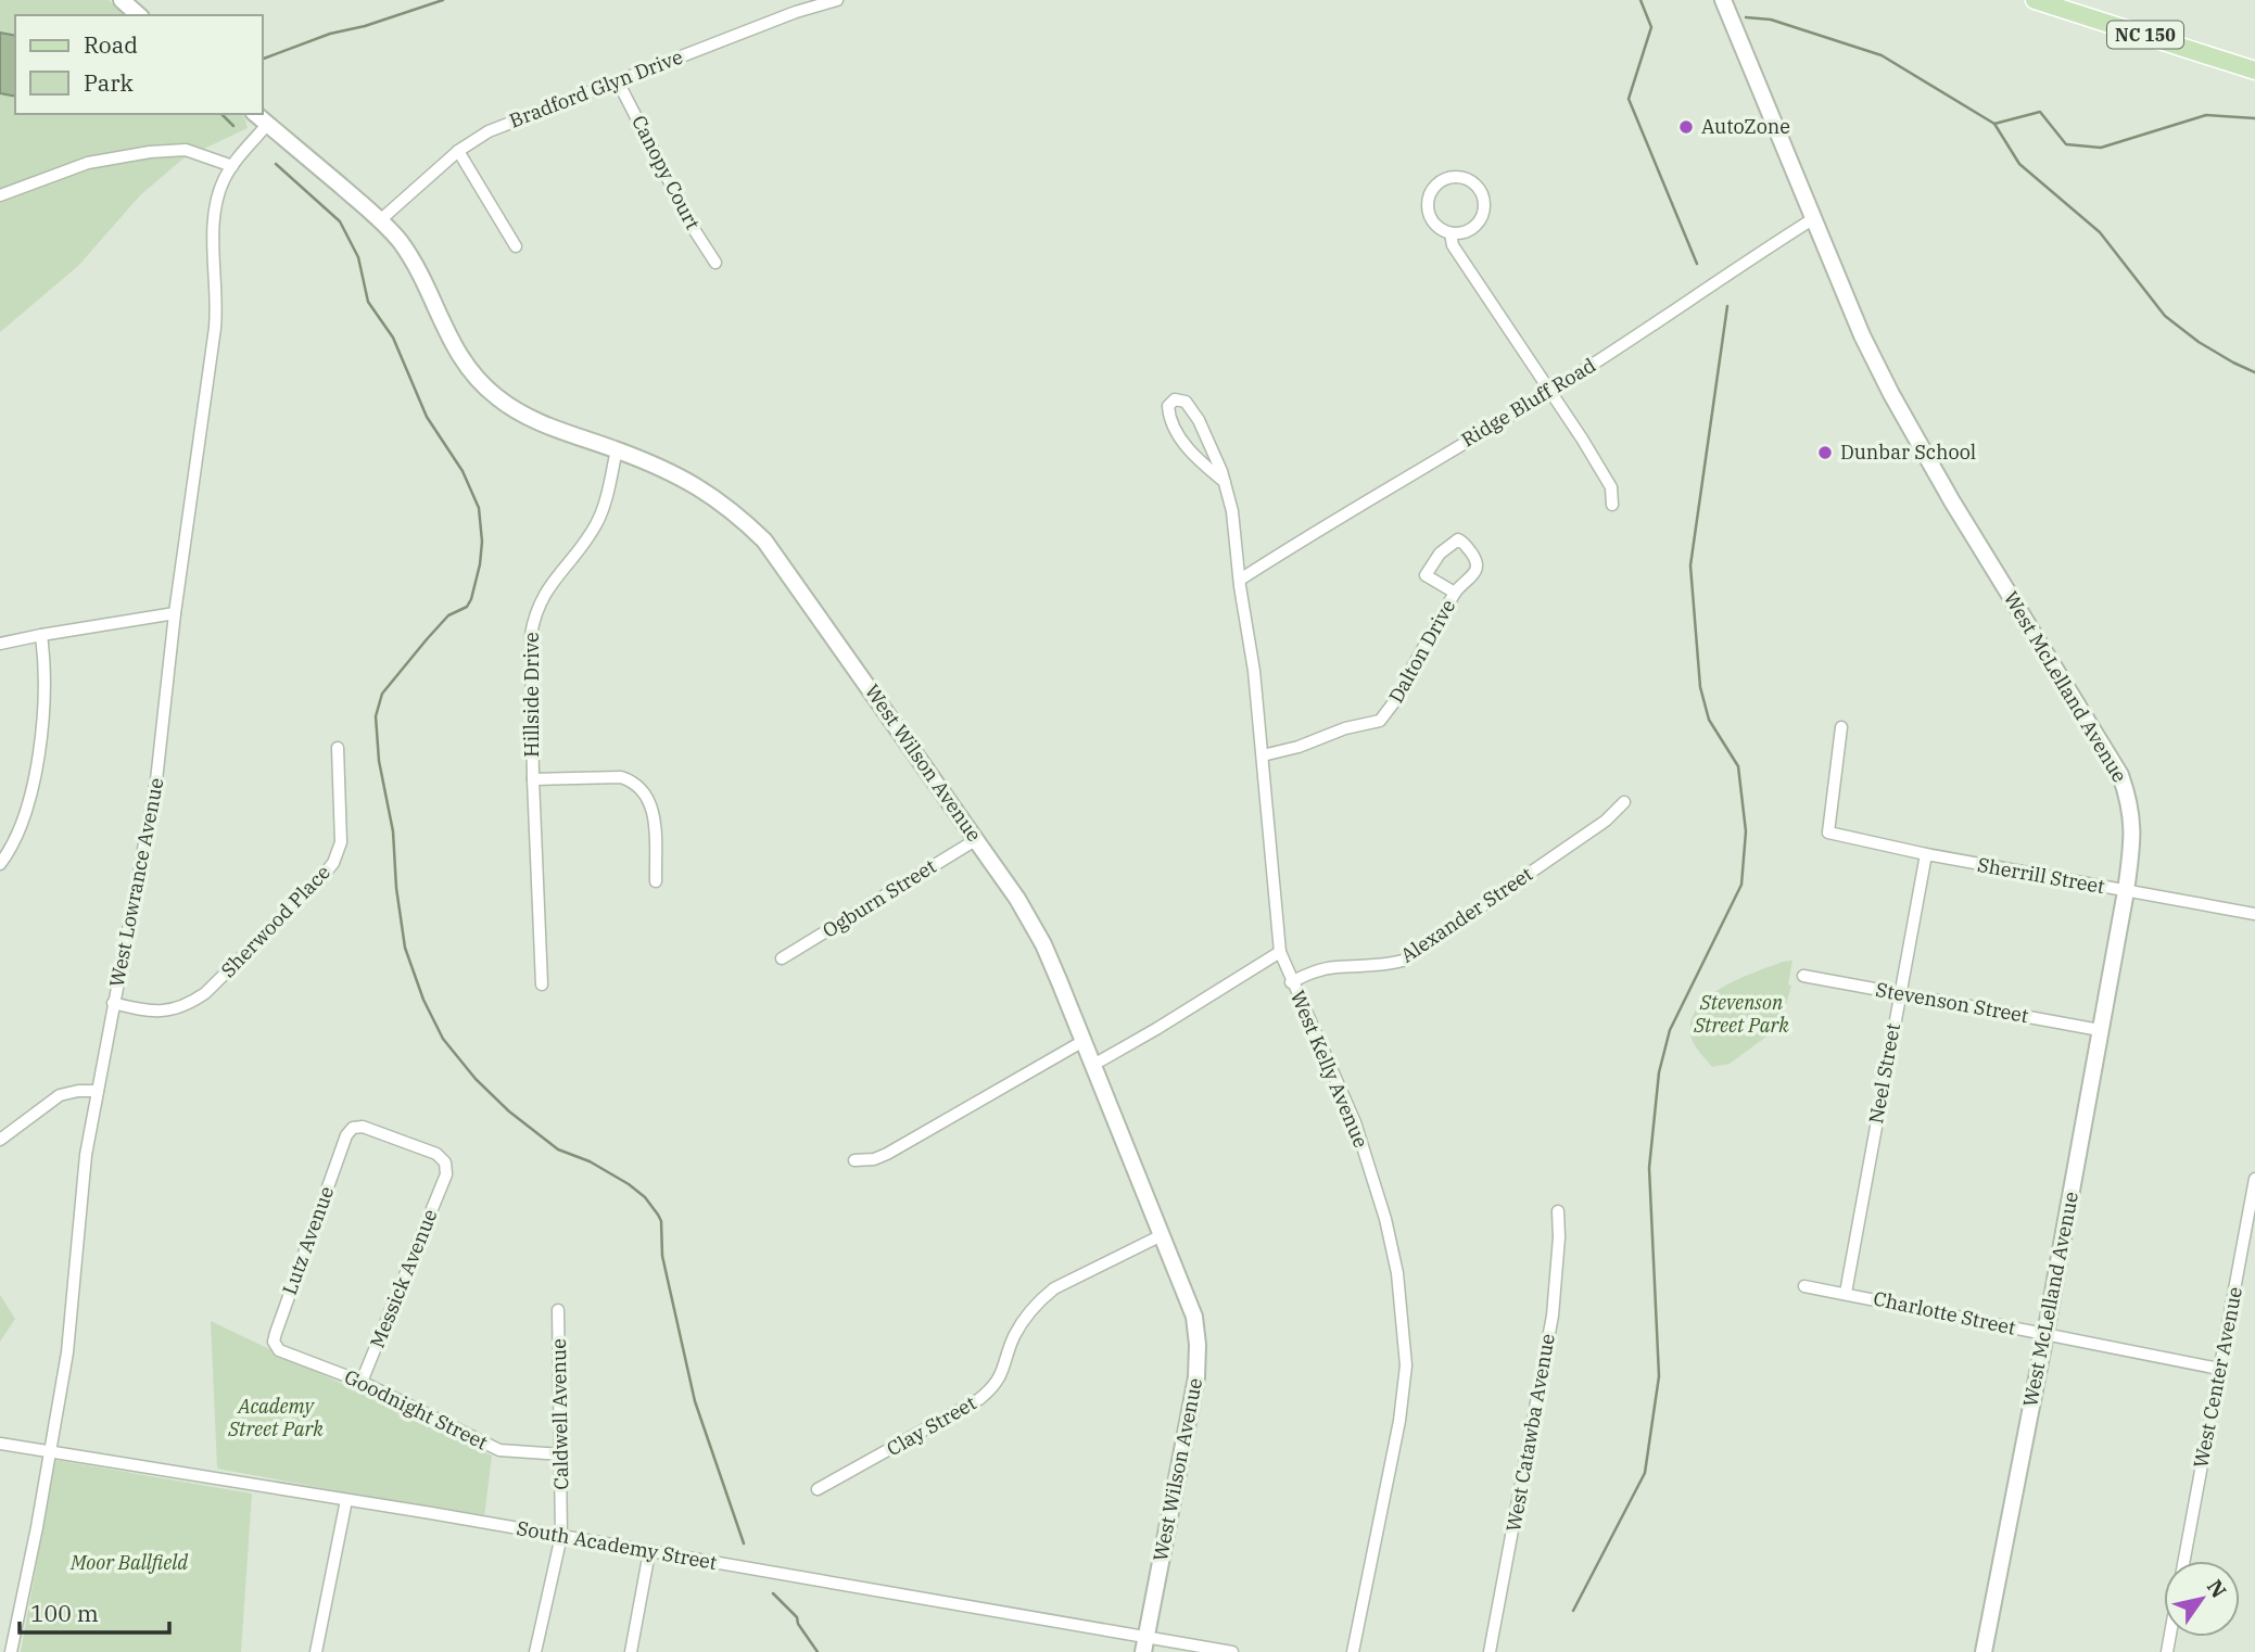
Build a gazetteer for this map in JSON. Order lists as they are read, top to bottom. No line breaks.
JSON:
{"streets":{"main road":["NC 150"],"street":["Bradford Glyn Drive","Canopy Court","Ridge Bluff Road","Dalton Drive","West McLelland Avenue","Hillside Drive","West Wilson Avenue","Sherrill Street","West Lowrance Avenue","Ogburn Street","Alexander Street","Sherwood Place","Stevenson Street","West Kelly Avenue","Neel Street","Lutz Avenue","Messick Avenue","Charlotte Street","West Center Avenue","Goodnight Street","Caldwell Avenue","Clay Street","West Catawba Avenue","South Academy Street"]},"crossings":[["Bradford Glyn Drive","Canopy Court"],["Bradford Glyn Drive","West Wilson Avenue"],["Ridge Bluff Road","West McLelland Avenue"],["Ridge Bluff Road","West Kelly Avenue"],["Dalton Drive","West Kelly Avenue"],["West McLelland Avenue","Sherrill Street"],["West McLelland Avenue","Stevenson Street"],["West McLelland Avenue","Charlotte Street"],["Hillside Drive","West Wilson Avenue"],["West Wilson Avenue","West Lowrance Avenue"],["West Wilson Avenue","Ogburn Street"],["West Wilson Avenue","Clay Street"],["West Wilson Avenue","South Academy Street"],["Sherrill Street","Neel Street"],["West Lowrance Avenue","Sherwood Place"],["West Lowrance Avenue","South Academy Street"],["Alexander Street","West Kelly Avenue"],["Stevenson Street","Neel Street"],["Neel Street","Charlotte Street"],["Lutz Avenue","Messick Avenue"],["Lutz Avenue","Goodnight Street"],["Messick Avenue","Goodnight Street"],["Charlotte Street","West Center Avenue"],["Goodnight Street","Caldwell Avenue"],["Caldwell Avenue","South Academy Street"]],"parks":["Stevenson Street Park","Academy Street Park","Moor Ballfield"],"places":["AutoZone","Dunbar School"],"legend":["Road","Park"],"scale_bar":"100 m","north":"top right"}
